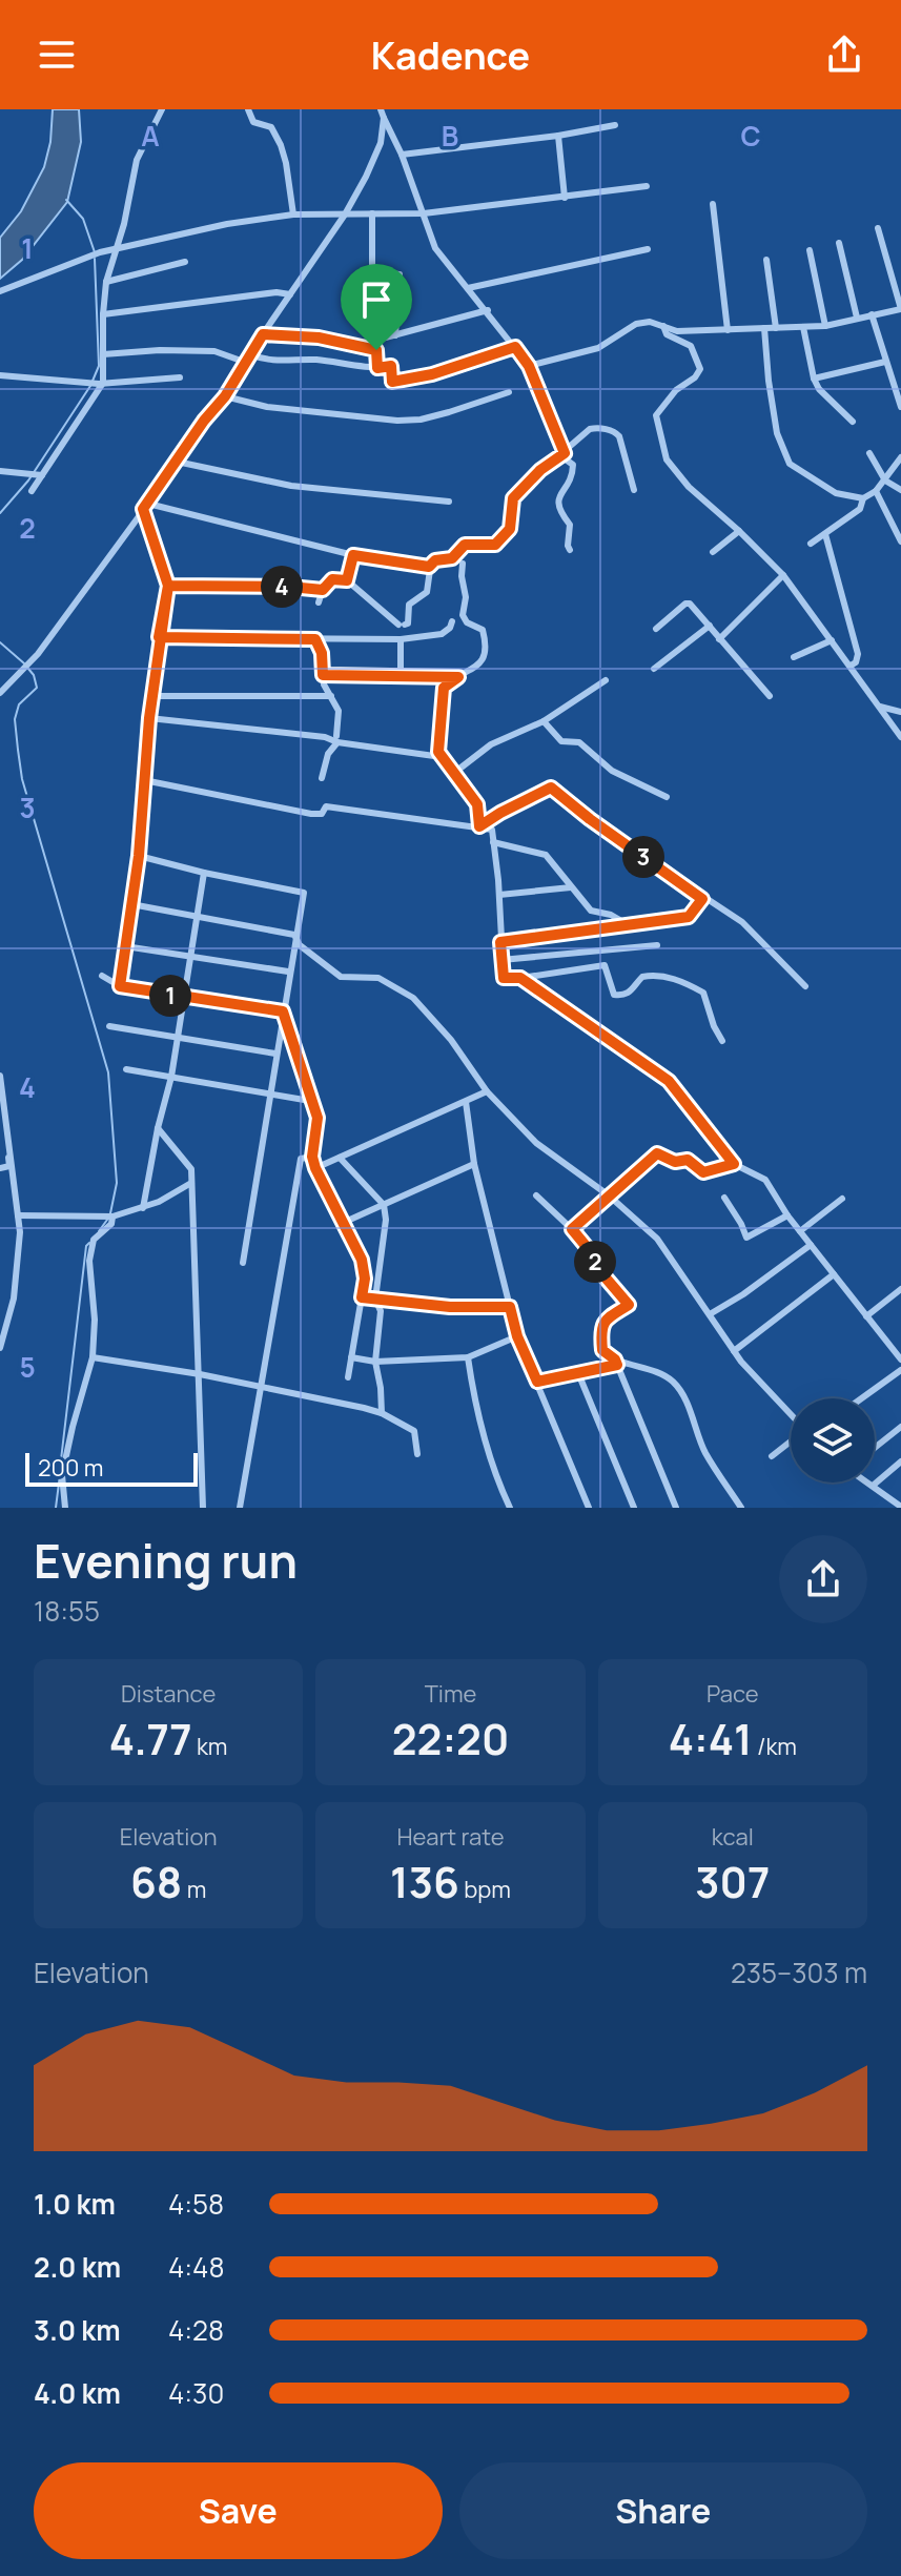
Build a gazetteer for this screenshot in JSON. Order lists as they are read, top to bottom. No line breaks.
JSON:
{"scale_bar":"200 m","page":{"header":"Kadence","pins":["4","3","1","2"],"scale":"200 m","heading":["Evening run","18:55"],"stats":[["Distance","4.77 km"],["Time","22:20"],["Pace","4:41 /km"],["Elevation","68 m"],["Heart rate","136 bpm"],["kcal","307"]],"chart":["Elevation","235–303 m"],"list":[{"name":"1.0 km","note":"4:58"},{"name":"2.0 km","note":"4:48"},{"name":"3.0 km","note":"4:28"},{"name":"4.0 km","note":"4:30"}],"buttons":["Save","Share"]},"grid":{"columns":["A","B","C"],"rows":["1","2","3","4","5"]}}
